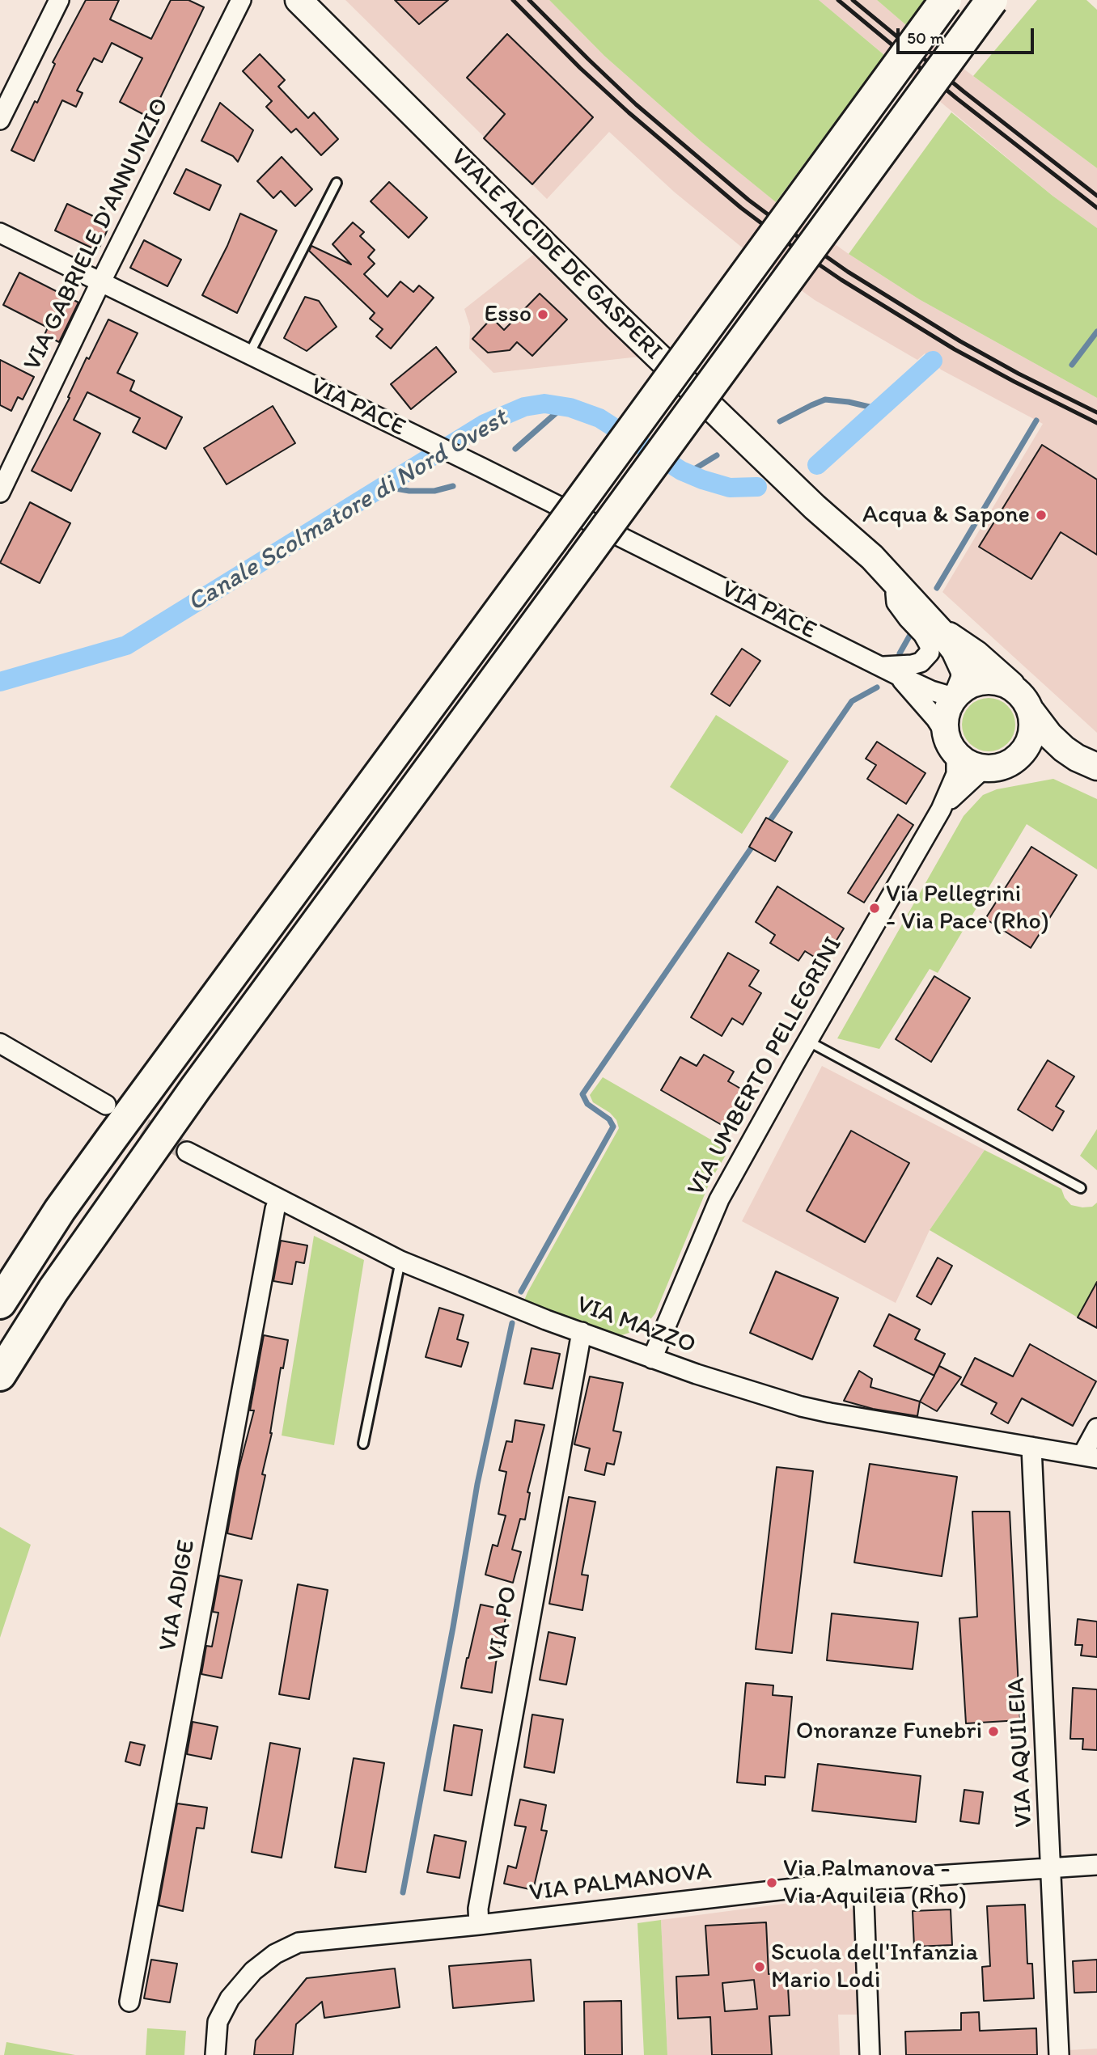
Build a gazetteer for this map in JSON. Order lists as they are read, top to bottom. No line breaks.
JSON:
{"streets":{"street":["VIA GABRIELE D'ANNUNZIO","VIALE ALCIDE DE GASPERI","VIA PACE","VIA UMBERTO PELLEGRINI","VIA MAZZO","VIA ADIGE","VIA PO","VIA AQUILEIA","VIA PALMANOVA"]},"crossings":[["VIA GABRIELE D'ANNUNZIO","VIA PACE"],["VIALE ALCIDE DE GASPERI","VIA PACE"],["VIA UMBERTO PELLEGRINI","VIA MAZZO"],["VIA MAZZO","VIA ADIGE"],["VIA MAZZO","VIA PO"],["VIA MAZZO","VIA AQUILEIA"],["VIA PO","VIA PALMANOVA"],["VIA AQUILEIA","VIA PALMANOVA"]],"water":["Canale Scolmatore di Nord Ovest"],"places":["Esso","Acqua & Sapone","Via Pellegrini - Via Pace (Rho)","Onoranze Funebri","Via Palmanova - Via Aquileia (Rho)","Scuola dell'Infanzia Mario Lodi"],"scale_bar":"50 m"}
